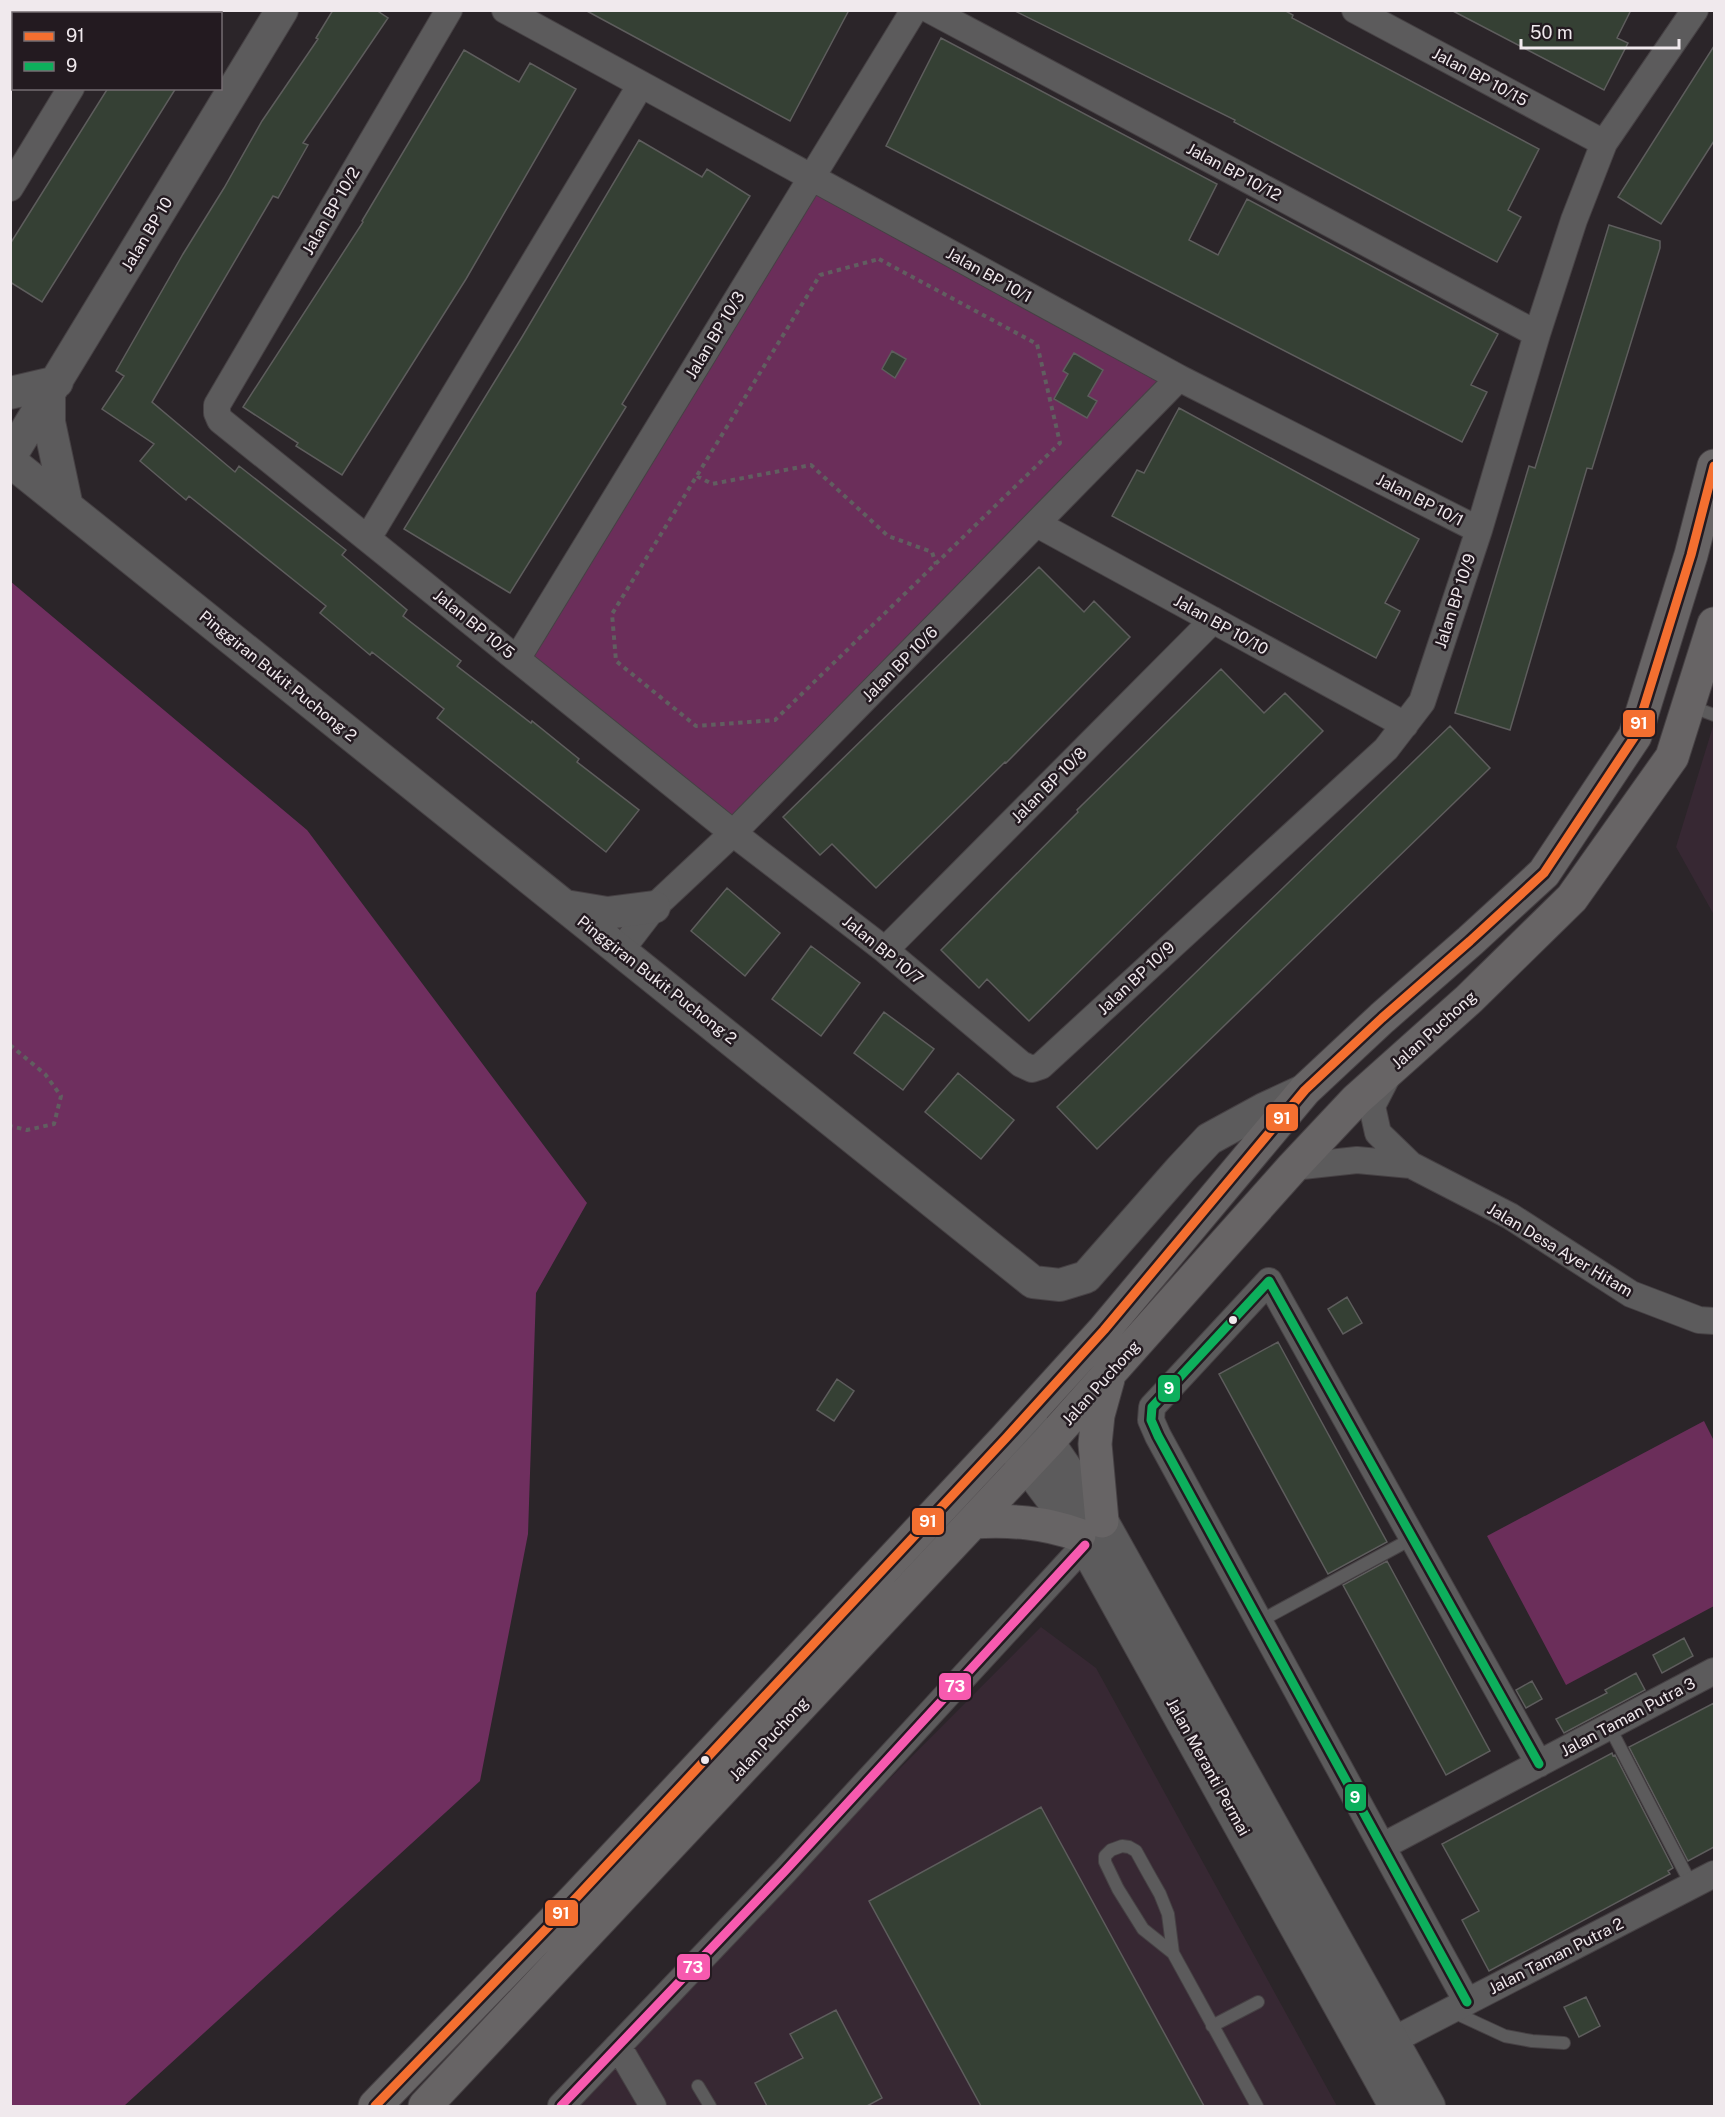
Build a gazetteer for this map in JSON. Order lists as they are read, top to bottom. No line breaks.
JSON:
{"streets":{"main road":["Jalan Puchong"],"street":["Jalan BP 10/15","Jalan BP 10/12","Jalan BP 10/2","Jalan BP 10","Jalan BP 10/1","Jalan BP 10/3","Jalan BP 10/9","Jalan BP 10/5","Jalan BP 10/10","Jalan BP 10/6","Pinggiran Bukit Puchong 2","Jalan BP 10/8","Jalan BP 10/7","Jalan Desa Ayer Hitam","Jalan Taman Putra 3","Jalan Taman Putra 2"]},"crossings":[["Jalan BP 10/15","Jalan BP 10/9"],["Jalan BP 10/12","Jalan BP 10/9"],["Jalan BP 10/2","Jalan BP 10/5"],["Jalan BP 10","Pinggiran Bukit Puchong 2"],["Jalan BP 10/1","Jalan BP 10/3"],["Jalan BP 10/1","Jalan BP 10/9"],["Jalan BP 10/1","Jalan BP 10/6"],["Jalan BP 10/3","Jalan BP 10/5"],["Jalan BP 10/9","Jalan BP 10/10"],["Jalan BP 10/9","Jalan BP 10/7"],["Jalan BP 10/5","Jalan BP 10/6"],["Jalan BP 10/5","Jalan BP 10/7"],["Jalan BP 10/10","Jalan BP 10/6"],["Jalan BP 10/10","Jalan BP 10/8"],["Jalan BP 10/6","Pinggiran Bukit Puchong 2"],["Jalan BP 10/6","Jalan BP 10/7"],["Pinggiran Bukit Puchong 2","Jalan Puchong"],["Jalan BP 10/8","Jalan BP 10/7"],["Jalan Puchong","Jalan Desa Ayer Hitam"]],"lines":["transit line 91","transit line 9","transit line 73"],"legend":["91","9"],"scale_bar":"50 m"}
